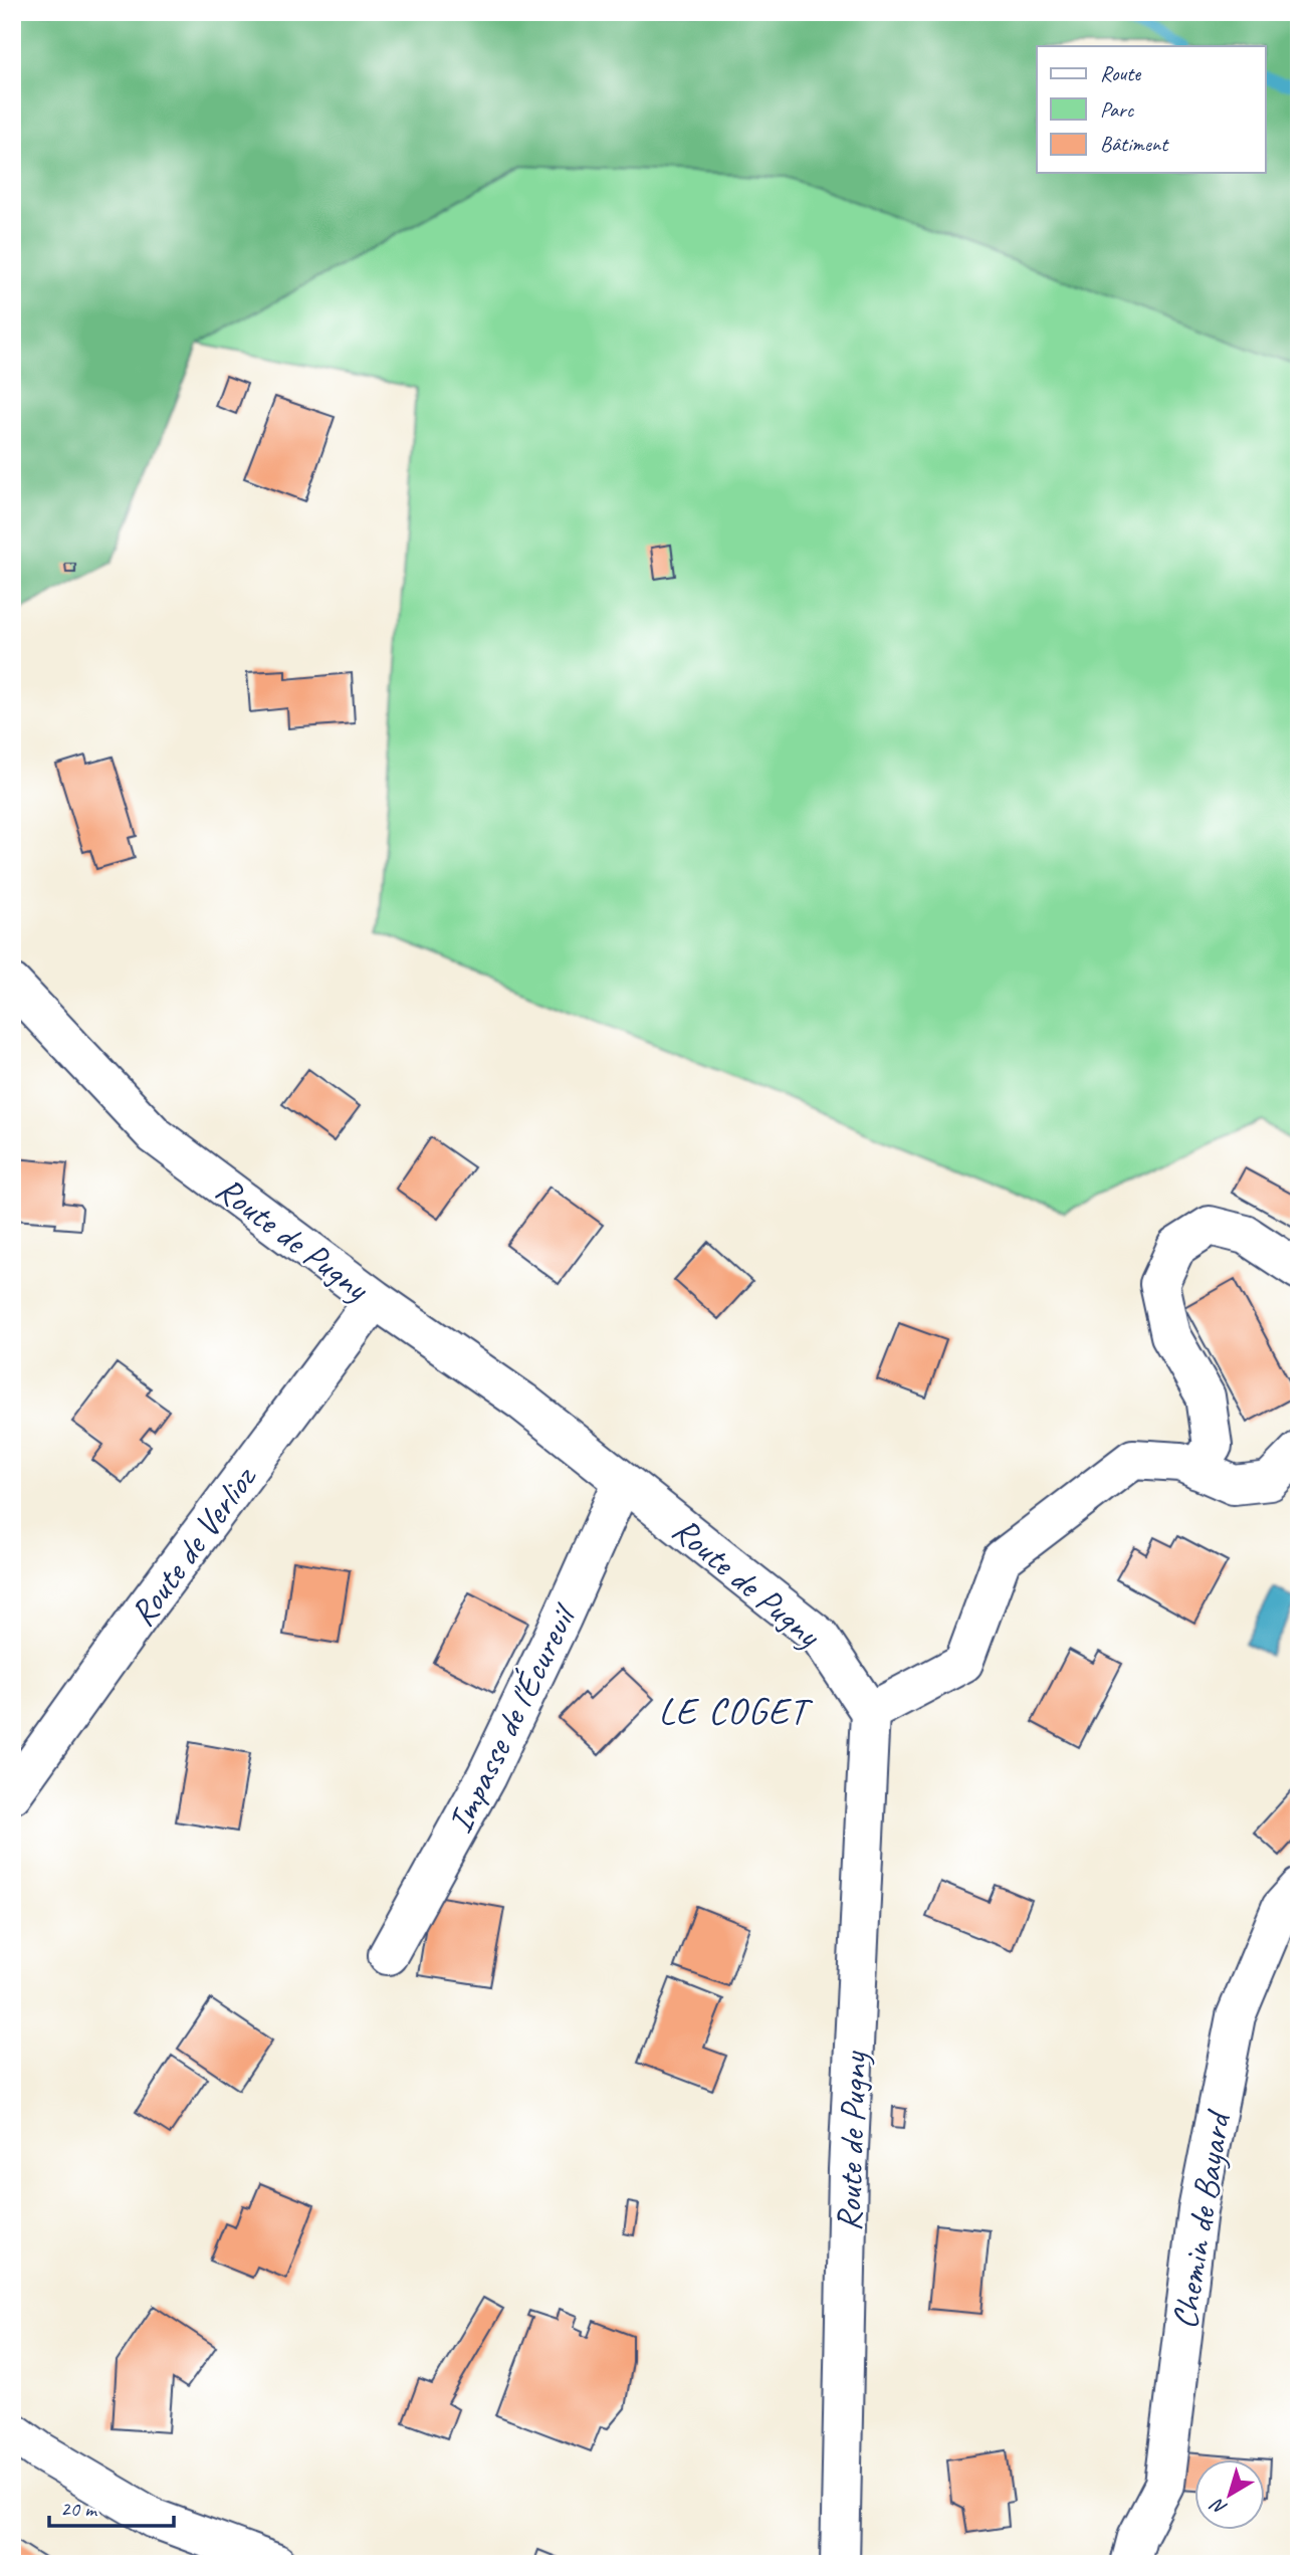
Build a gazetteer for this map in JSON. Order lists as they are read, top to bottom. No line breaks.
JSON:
{"streets":{"street":["Route de Pugny","Route de Verlioz","Impasse de l'Écureuil","Chemin de Bayard"]},"crossings":[["Route de Pugny","Route de Verlioz"],["Route de Pugny","Impasse de l'Écureuil"]],"districts":["LE COGET"],"legend":["Route","Parc","Bâtiment"],"scale_bar":"20 m","north":"bottom left"}
